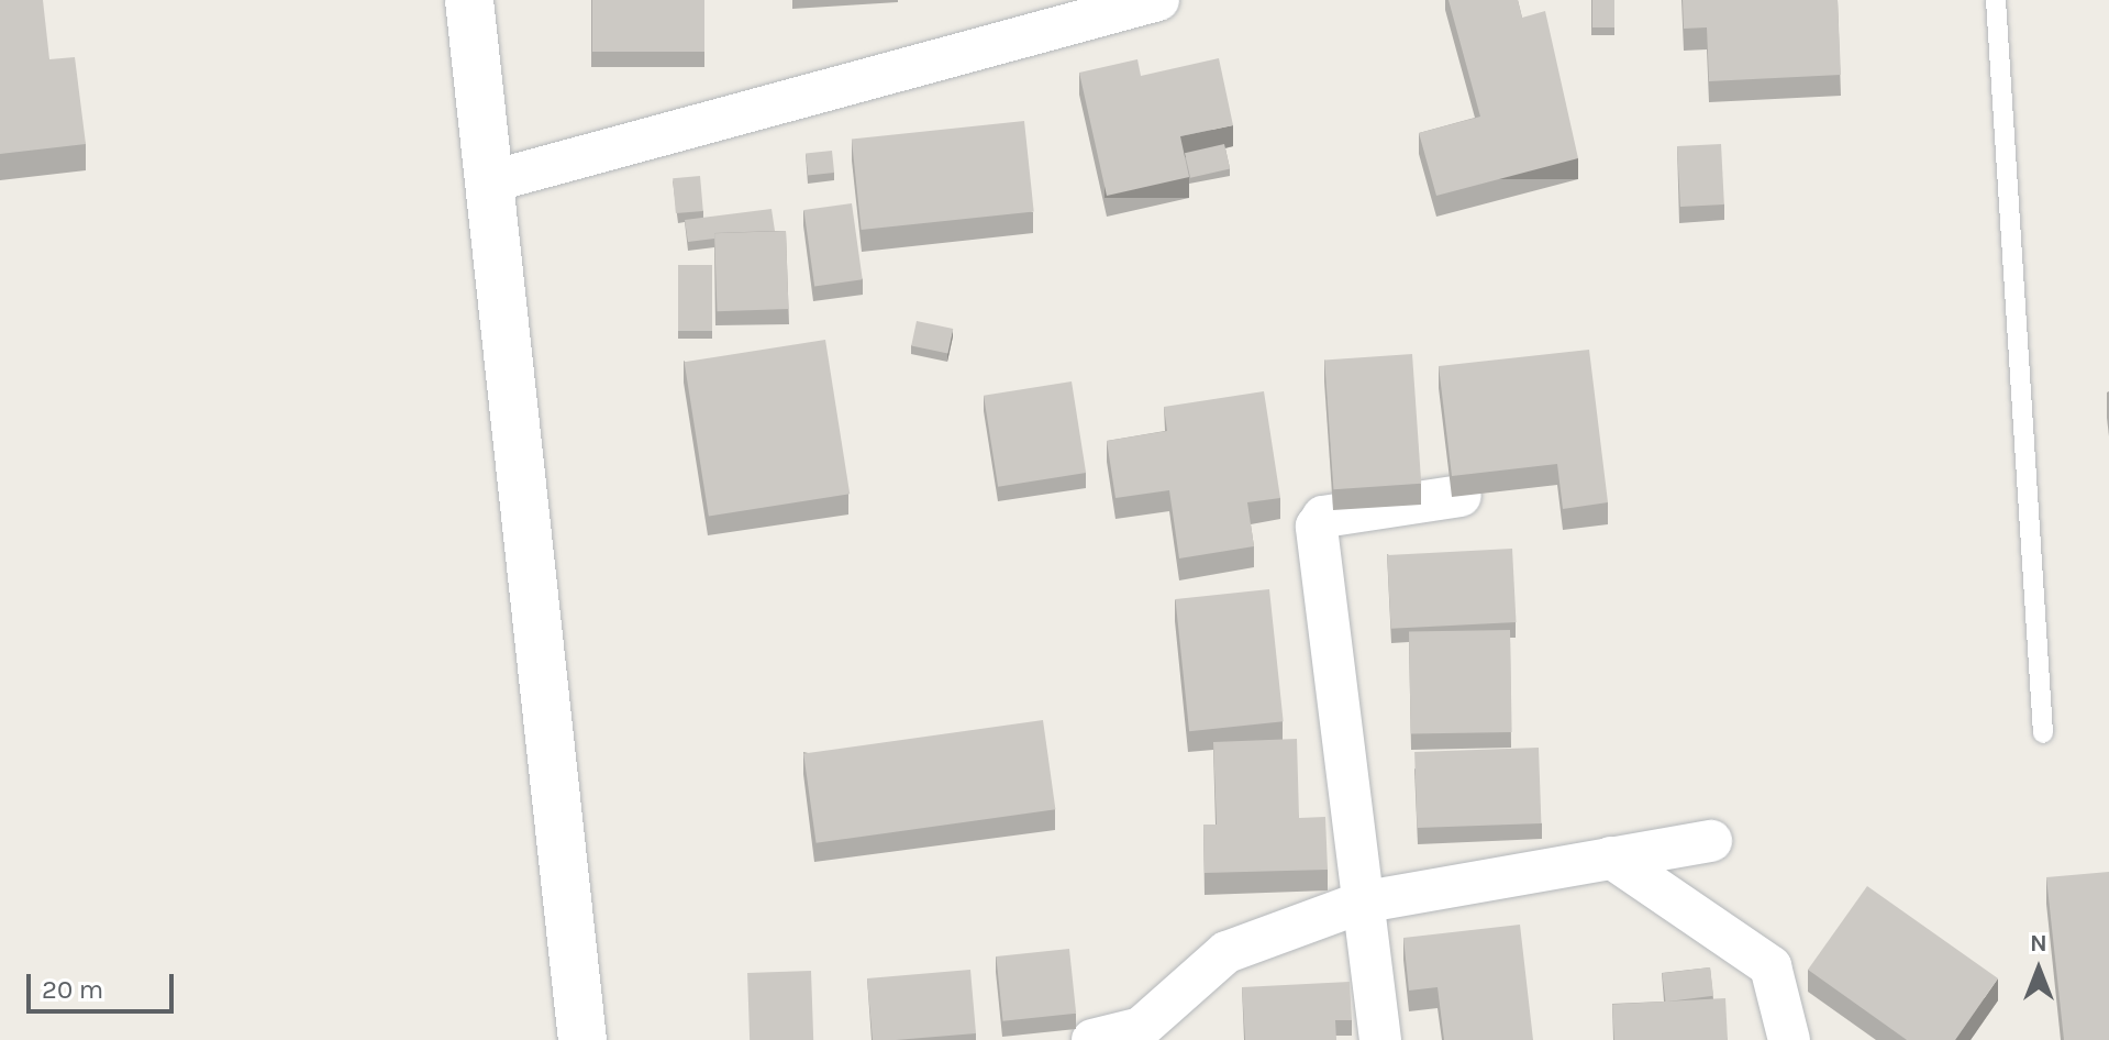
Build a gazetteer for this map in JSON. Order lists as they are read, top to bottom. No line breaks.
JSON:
{"scale_bar":"20 m","north":"top"}
